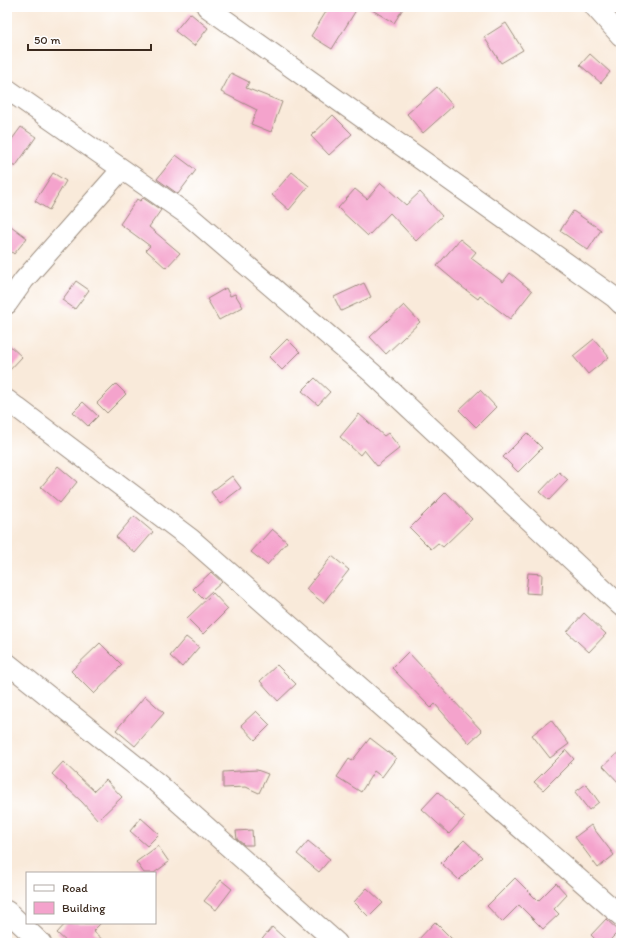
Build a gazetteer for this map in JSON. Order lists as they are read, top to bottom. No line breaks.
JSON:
{"legend":["Road","Building"],"scale_bar":"50 m"}
